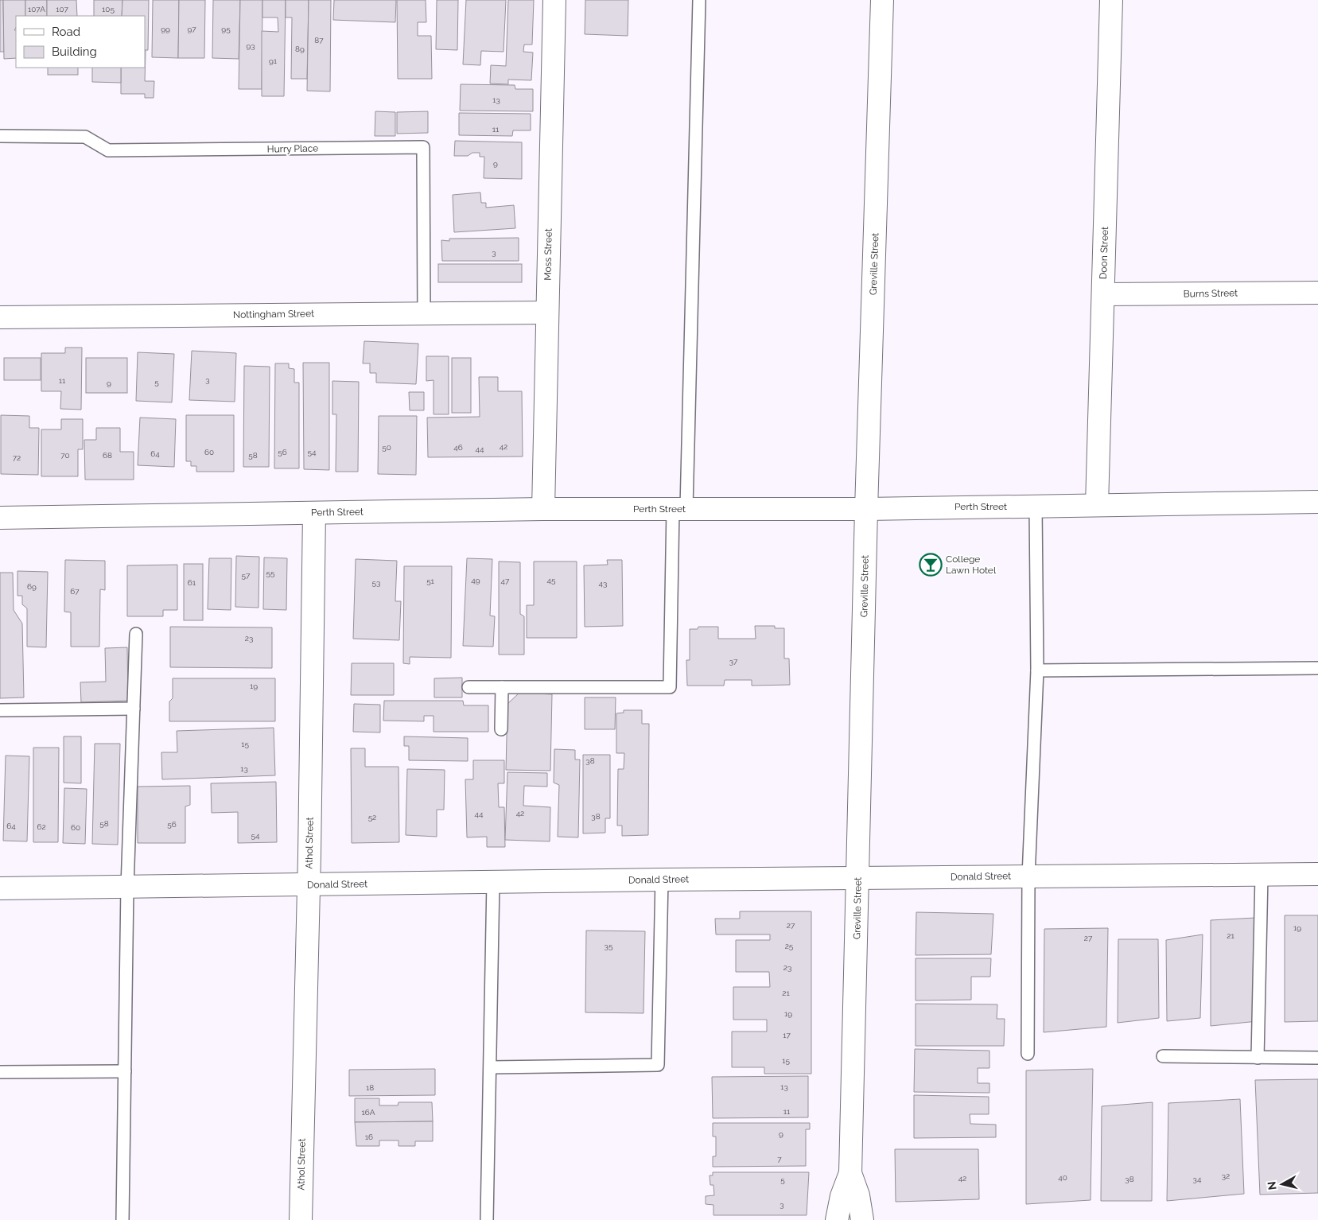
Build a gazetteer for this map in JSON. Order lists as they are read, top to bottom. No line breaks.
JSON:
{"streets":{"street":["Doon Street","Moss Street","Greville Street","Burns Street","Nottingham Street","Perth Street","Athol Street","Donald Street"],"lane":["Hurry Place"]},"crossings":[["Hurry Place","Nottingham Street"],["Doon Street","Burns Street"],["Doon Street","Perth Street"],["Moss Street","Nottingham Street"],["Moss Street","Perth Street"],["Greville Street","Perth Street"],["Greville Street","Donald Street"],["Perth Street","Athol Street"],["Athol Street","Donald Street"]],"places":{"bar":["College Lawn Hotel"]},"house_numbers":["107A","107","105","99","97","95","87","93","89","91","13","11","9","3","3","11","5","9","42","50","46","44","60","56","54","64","70","68","58","72","55","57","49","45","51","47","61","53","43","69","67","23","37","19","15","38","13","42","44","38","52","58","56","64","62","60","54","27","19","21","27","35","25","23","21","19","17","15","13","18","11","16A","9","16","7","32","40","42","38","34","5","3"],"legend":["Road","Building"],"north":"left"}
